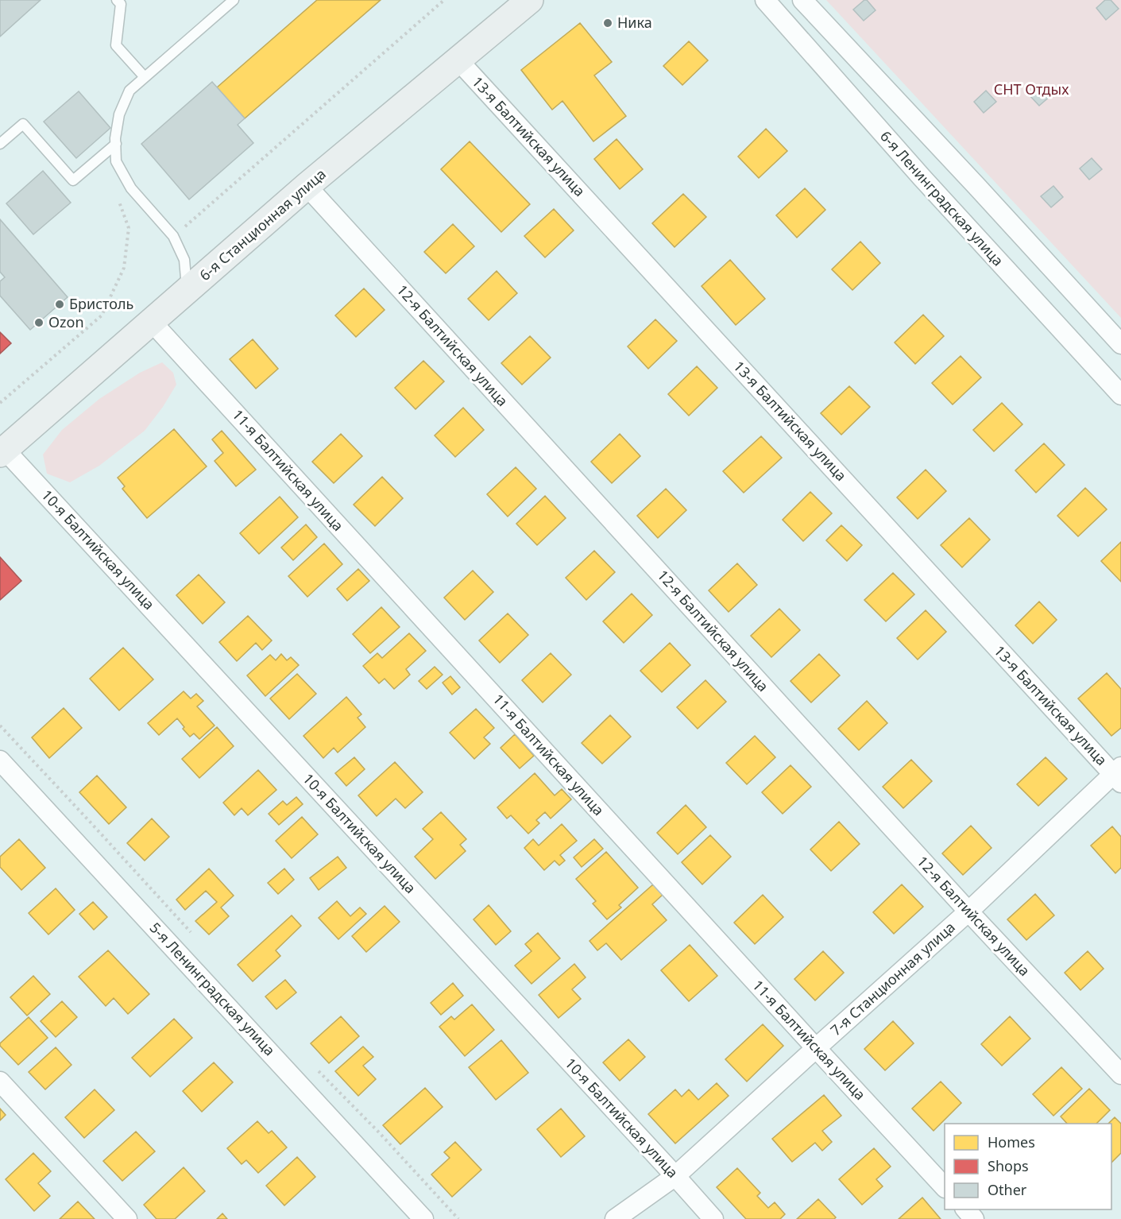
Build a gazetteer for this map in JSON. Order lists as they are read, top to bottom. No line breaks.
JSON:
{"streets":{"main road":["6-я Станционная улица"],"street":["13-я Балтийская улица","6-я Ленинградская улица","12-я Балтийская улица","11-я Балтийская улица","10-я Балтийская улица","7-я Станционная улица","5-я Ленинградская улица"]},"crossings":[["13-я Балтийская улица","6-я Станционная улица"],["13-я Балтийская улица","7-я Станционная улица"],["6-я Станционная улица","12-я Балтийская улица"],["6-я Станционная улица","11-я Балтийская улица"],["6-я Станционная улица","10-я Балтийская улица"],["12-я Балтийская улица","7-я Станционная улица"],["11-я Балтийская улица","7-я Станционная улица"],["10-я Балтийская улица","7-я Станционная улица"]],"parks":["СНТ Отдых"],"places":["Ника","Бристоль","Ozon"],"legend":["Homes","Shops","Other"]}
